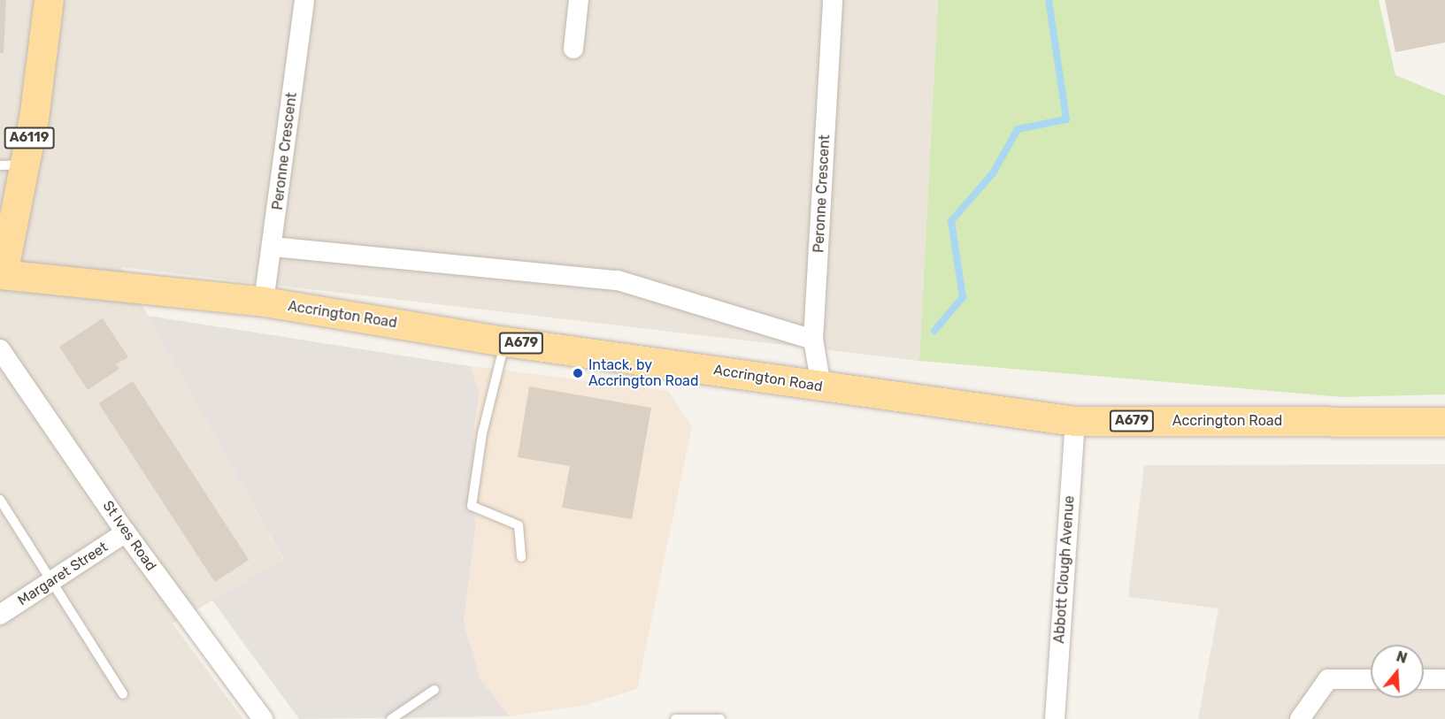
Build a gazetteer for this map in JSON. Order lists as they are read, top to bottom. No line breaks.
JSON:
{"streets":{"main road":["A6119","Accrington Road","A679"],"street":["Peronne Crescent","St Ives Road","Abbott Clough Avenue","Margaret Street"]},"crossings":[["A6119","Accrington Road"],["Peronne Crescent","Accrington Road"],["Accrington Road","Abbott Clough Avenue"],["St Ives Road","Margaret Street"]],"places":["Intack, by Accrington Road"],"north":"top"}
